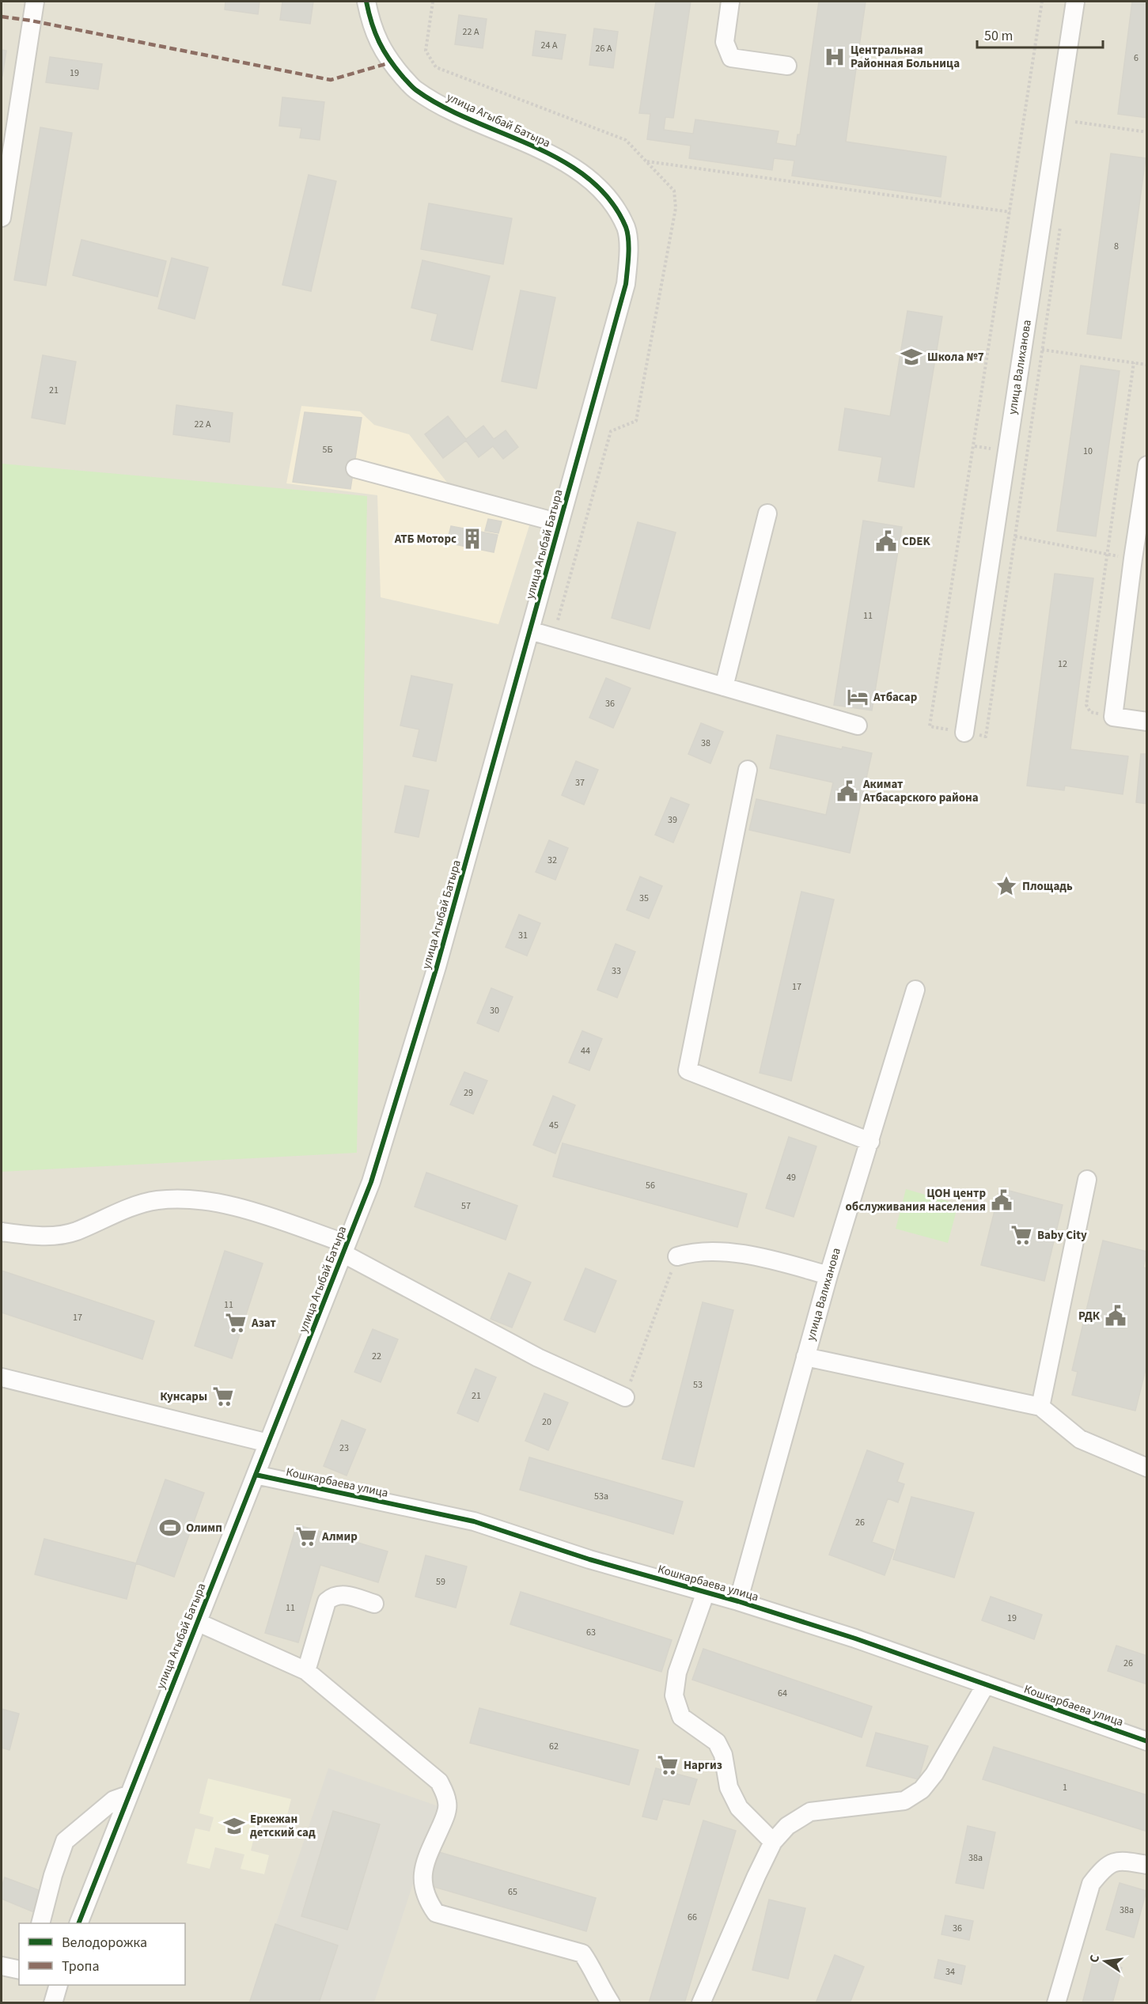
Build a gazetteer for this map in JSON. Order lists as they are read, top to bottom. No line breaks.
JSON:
{"streets":{"street":["улица Агыбай Батыра","улица Валиханова","Кошкарбаева улица"]},"crossings":[["улица Агыбай Батыра","Кошкарбаева улица"],["улица Валиханова","Кошкарбаева улица"]],"places":{"hospital":["Центральная Районная Больница"],"school or university":["Школа №7","Еркежан детский сад"],"building":["АТБ Моторс"],"public building":["CDEK","Акимат Атбасарского района","ЦОН центр обслуживания населения","РДК"],"hotel":["Атбасар"],"place":["Площадь"],"supermarket":["Baby City","Азат","Кунсары","Алмир","Наргиз"],"sports":["Олимп"]},"house_numbers":["22 А","24 А","26 А","6","19","8","21","22 А","5Б","10","11","12","36","38","37","39","32","35","31","33","17","30","44","29","45","49","56","57","11","17","22","53","21","20","23","53а","26","59","11","19","63","26","64","62","1","38а","65","38а","66","36","34"],"legend":["Велодорожка","Тропа"],"scale_bar":"50 m","north":"left"}
